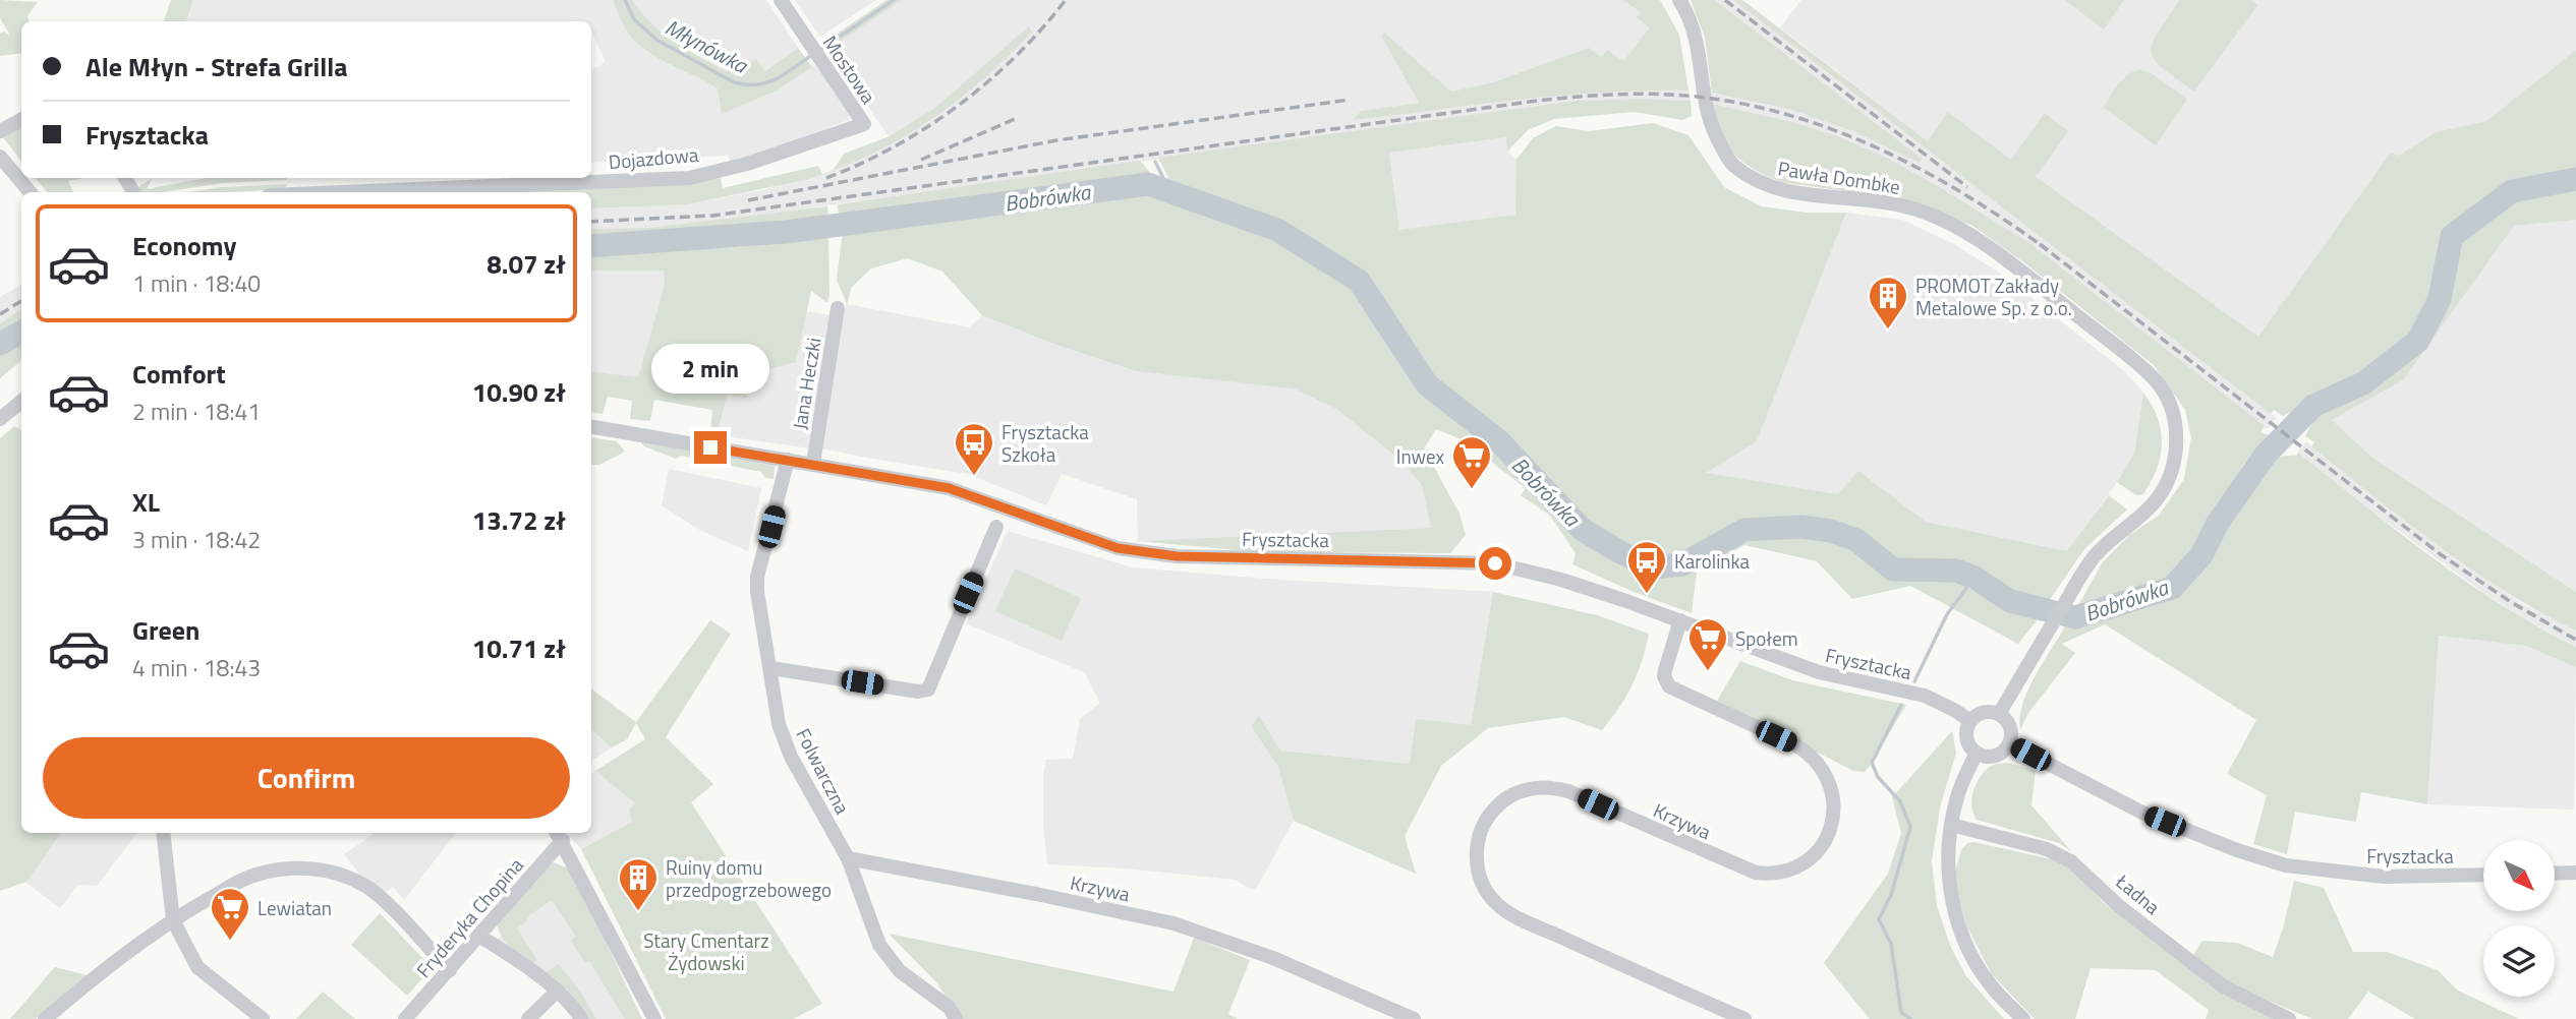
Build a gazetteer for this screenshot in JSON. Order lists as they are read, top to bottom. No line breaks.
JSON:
{"streets":{"street":["Mostowa","Dojazdowa","Pawła Dombke","Jana Heczki","Frysztacka","Folwarczna","Krzywa","Ładna","Fryderyka Chopina"]},"crossings":[["Mostowa","Dojazdowa"],["Pawła Dombke","Frysztacka"],["Jana Heczki","Frysztacka"],["Frysztacka","Folwarczna"],["Frysztacka","Krzywa"],["Folwarczna","Krzywa"]],"water":["Młynówka","Bobrówka"],"parks":["Stary Cmentarz Żydowski"],"places":{"building":["PROMOT Zakłady Metalowe Sp. z o.o.","Ruiny domu przedpogrzebowego"],"bus stop":["Frysztacka Szkoła","Karolinka"],"supermarket":["Inwex","Społem","Lewiatan"]},"north":"bottom right","page":{"banner":["Ale Młyn - Strefa Grilla","Frysztacka"],"list":[{"name":"Economy","note":"1 min · 18:40","value":"8.07 zł"},{"name":"Comfort","note":"2 min · 18:41","value":"10.90 zł"},{"name":"XL","note":"3 min · 18:42","value":"13.72 zł"},{"name":"Green","note":"4 min · 18:43","value":"10.71 zł"}],"bubble":"2 min","buttons":"Confirm"}}
